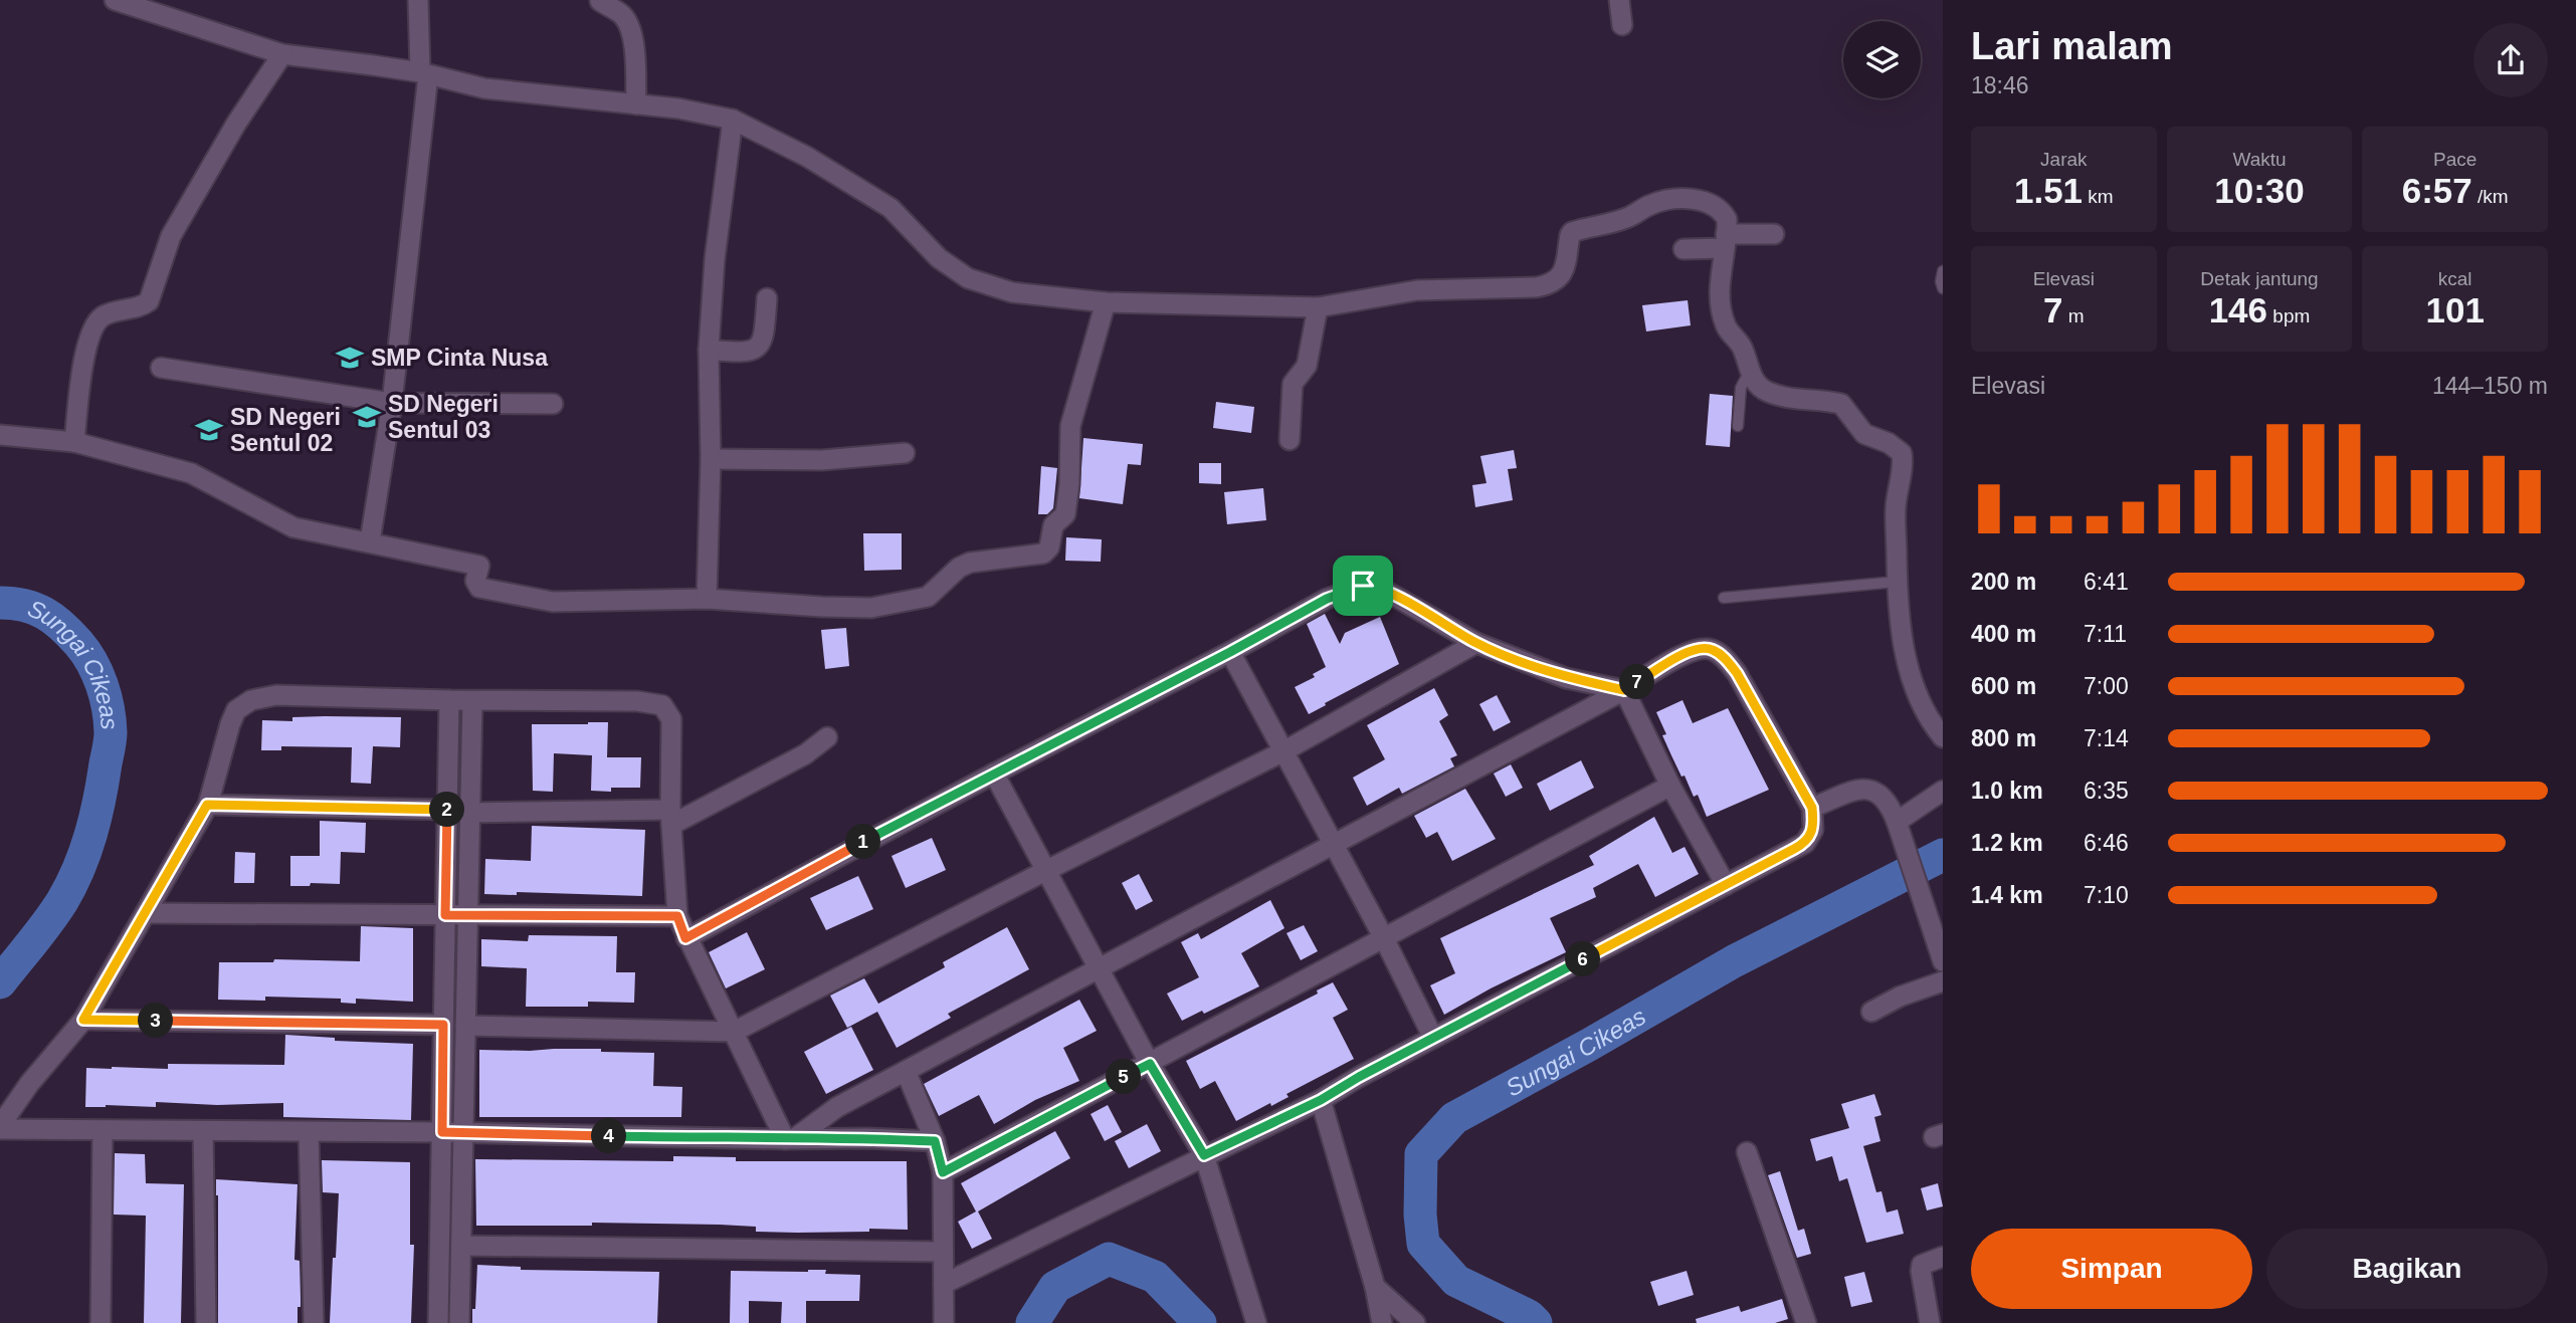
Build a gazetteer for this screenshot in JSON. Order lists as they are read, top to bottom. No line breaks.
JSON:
{"water":["Sungai Cikeas"],"places":{"school or university":["SMP Cinta Nusa","SD Negeri Sentul 03","SD Negeri Sentul 02"]},"page":{"heading":["Lari malam","18:46"],"stats":[["Jarak","1.51 km"],["Waktu","10:30"],["Pace","6:57 /km"],["Elevasi","7 m"],["Detak jantung","146 bpm"],["kcal","101"]],"chart":["Elevasi","144–150 m"],"list":[{"name":"200 m","note":"6:41"},{"name":"400 m","note":"7:11"},{"name":"600 m","note":"7:00"},{"name":"800 m","note":"7:14"},{"name":"1.0 km","note":"6:35"},{"name":"1.2 km","note":"6:46"},{"name":"1.4 km","note":"7:10"}],"pins":["7","2","1","6","3","5","4"],"buttons":["Simpan","Bagikan"]}}
